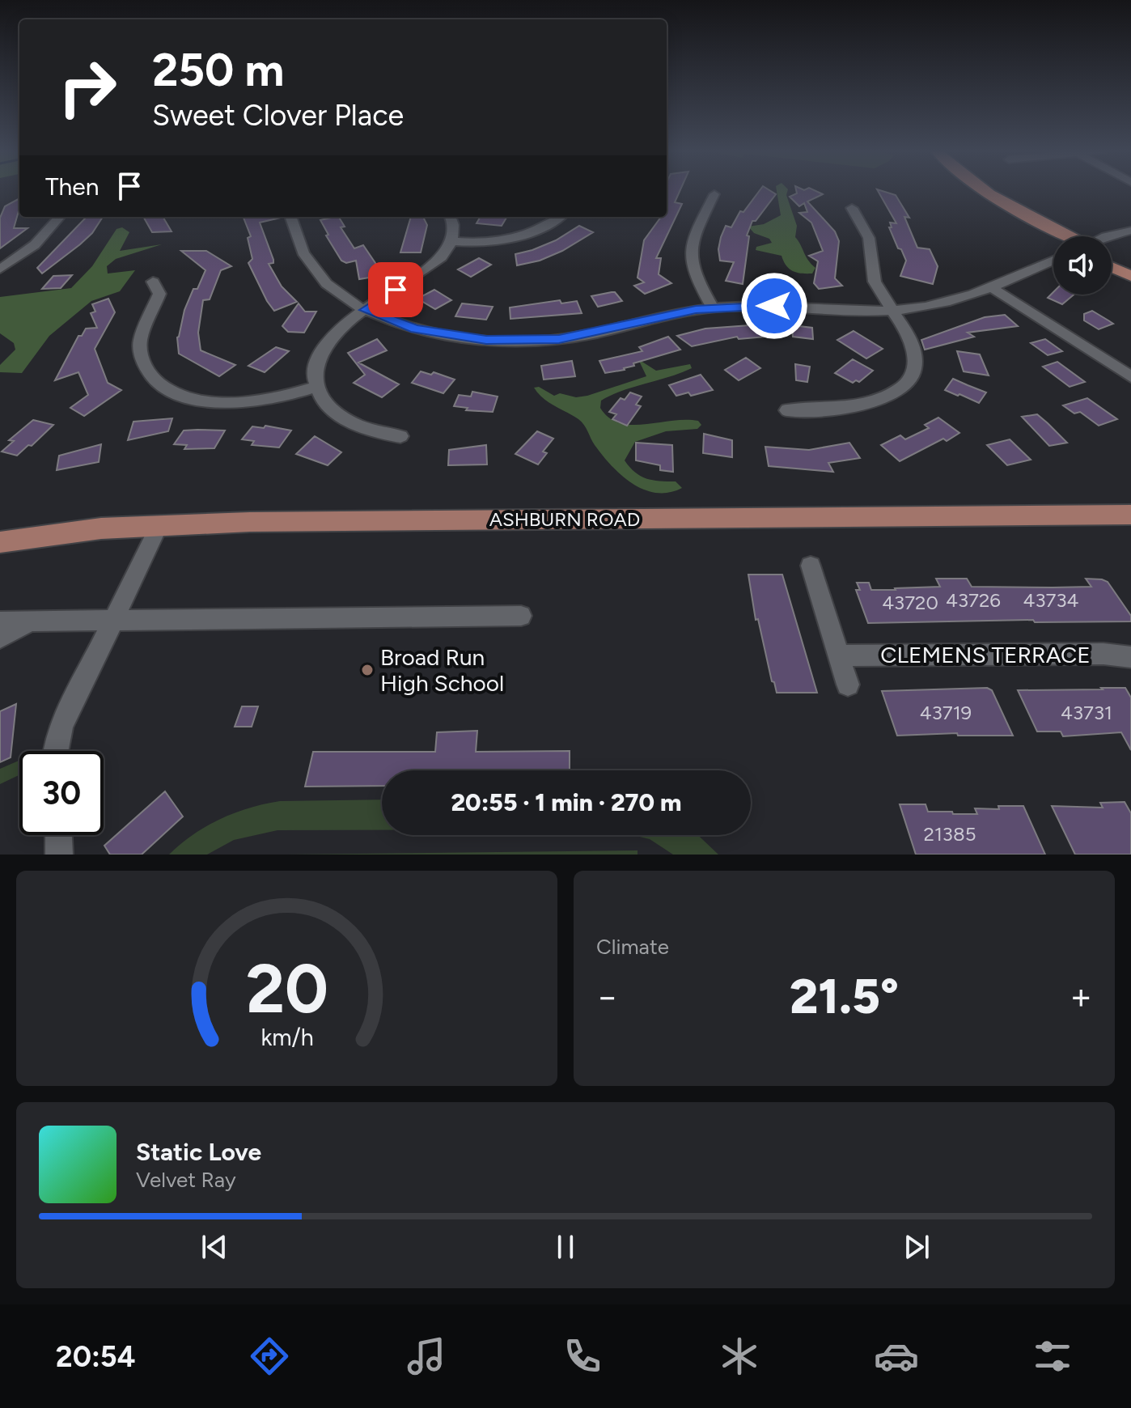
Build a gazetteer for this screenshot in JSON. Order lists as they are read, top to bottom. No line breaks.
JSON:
{"streets":{"main road":["ASHBURN ROAD"],"street":["CLEMENS TERRACE"]},"places":["Broad Run High School"],"house_numbers":["43726","43734","43720","43719","43731","21385"],"page":{"turn":["250 m","Sweet Clover Place"],"then":"Then","limit":"30","trip":"20:55 · 1 min · 270 m","tile":"Climate","heat":["−","21.5°","+"],"song":["Static Love","Velvet Ray"],"tabs":"20:54","gauge":["20","km/h"]}}
